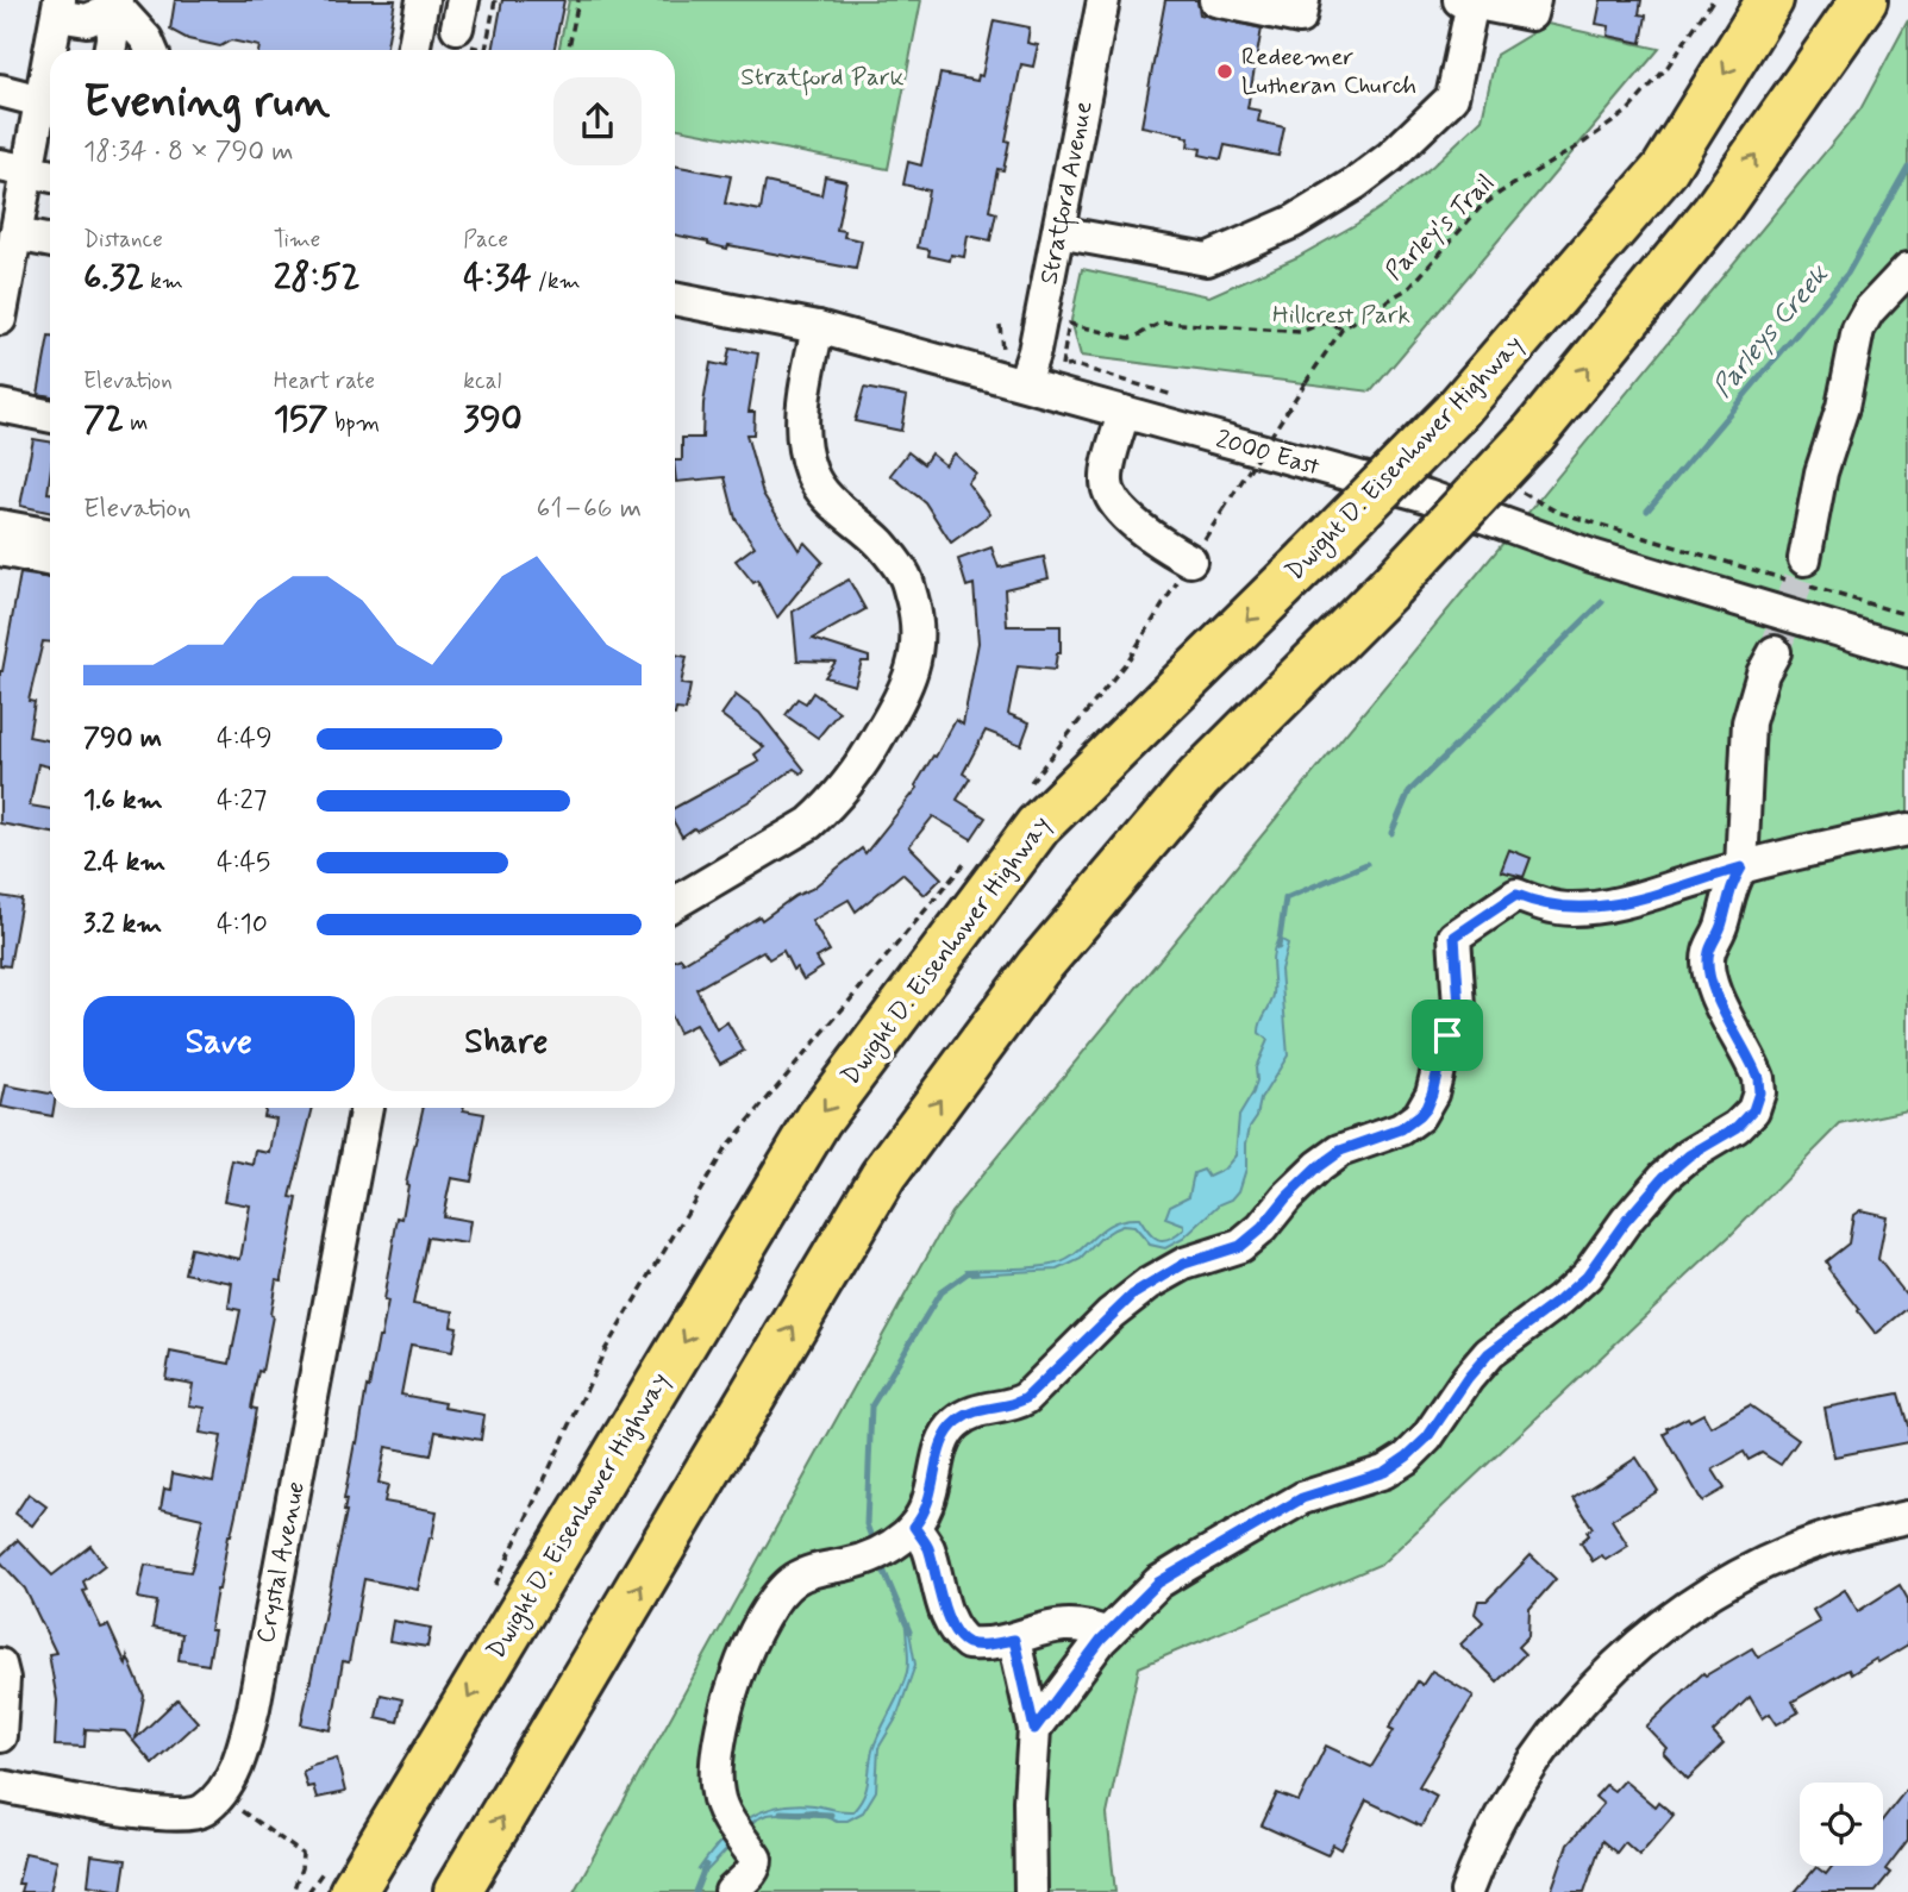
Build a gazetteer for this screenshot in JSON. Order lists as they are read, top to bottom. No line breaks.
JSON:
{"streets":{"highway":["Dwight D. Eisenhower Highway"],"street":["Stratford Avenue","2000 East","Crystal Avenue"],"path":["Parley's Trail"]},"crossings":[["Stratford Avenue","2000 East"]],"water":["Parleys Creek"],"parks":["Stratford Park","Hillcrest Park"],"places":["Redeemer Lutheran Church"],"page":{"heading":["Evening run","18:34 · 8 × 790 m"],"stats":[["Distance","6.32 km"],["Time","28:52"],["Pace","4:34 /km"],["Elevation","72 m"],["Heart rate","157 bpm"],["kcal","390"]],"chart":["Elevation","61–66 m"],"list":[{"name":"790 m","note":"4:49"},{"name":"1.6 km","note":"4:27"},{"name":"2.4 km","note":"4:45"},{"name":"3.2 km","note":"4:10"}],"buttons":["Save","Share"]}}
